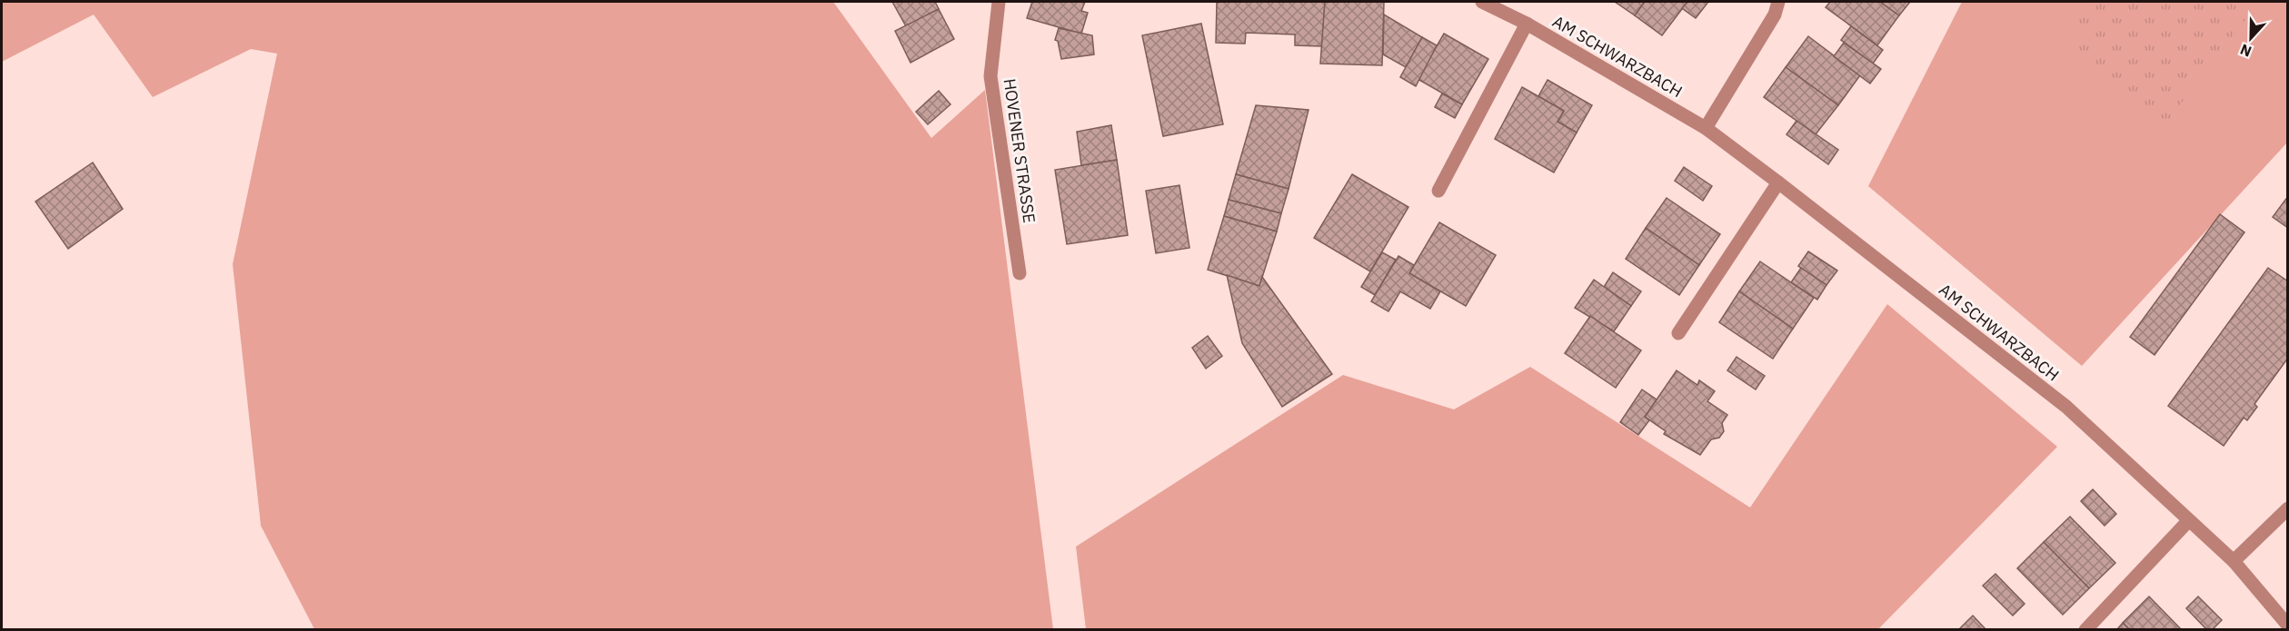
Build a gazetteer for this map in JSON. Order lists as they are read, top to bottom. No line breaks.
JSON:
{"streets":{"street":["AM SCHWARZBACH","HOVENER STRASSE"]},"north":"bottom"}
